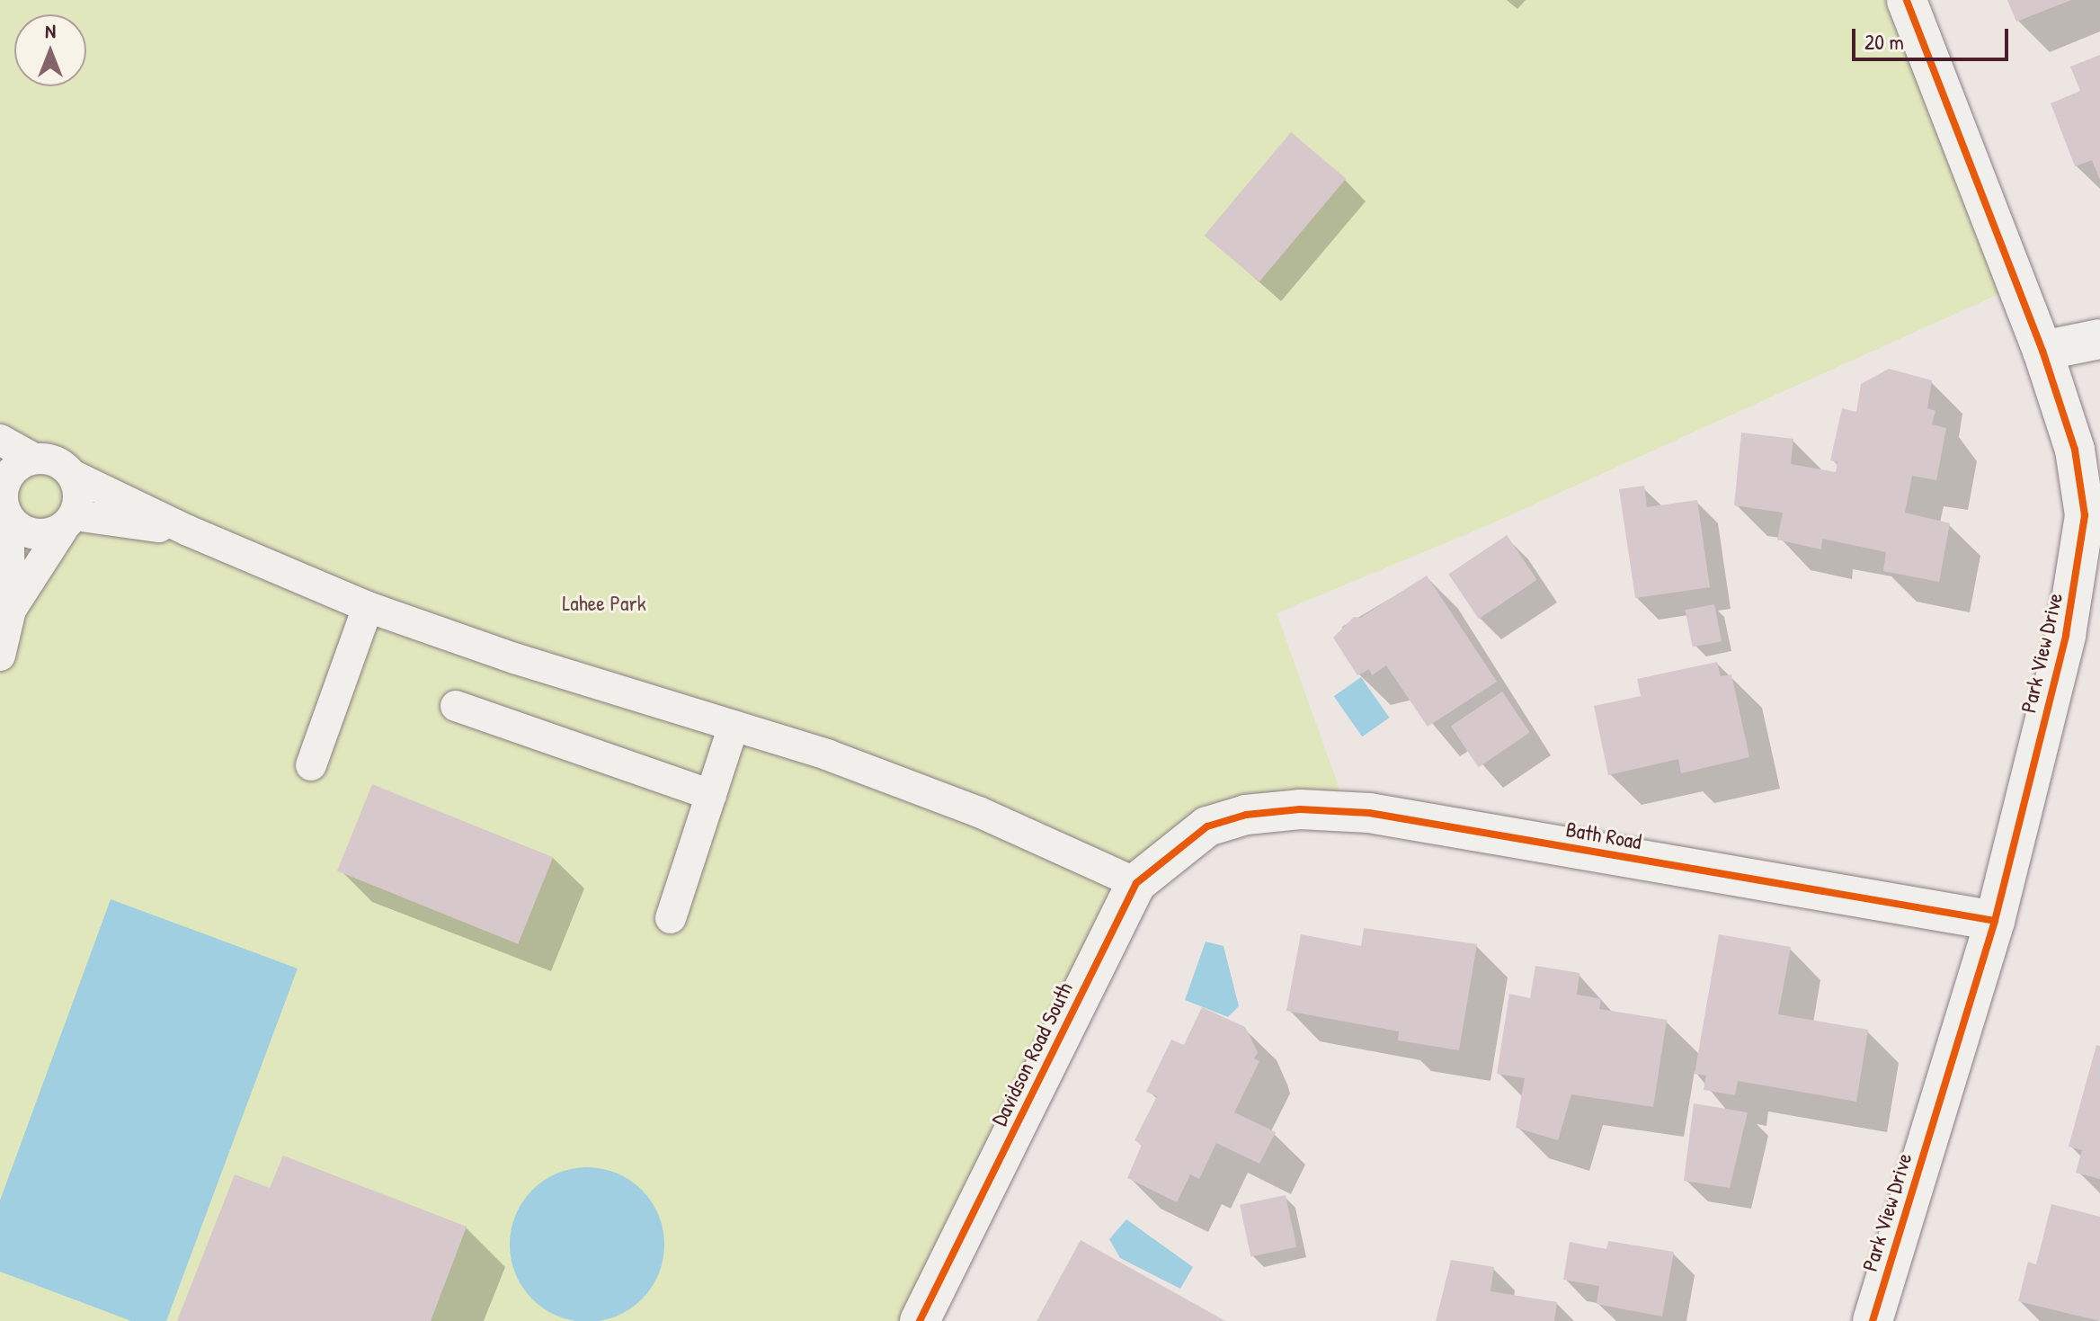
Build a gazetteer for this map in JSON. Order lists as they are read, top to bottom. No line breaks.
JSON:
{"streets":{"street":["Park View Drive","Bath Road","Davidson Road South"]},"crossings":[["Park View Drive","Bath Road"],["Bath Road","Davidson Road South"]],"parks":["Lahee Park"],"scale_bar":"20 m","north":"top"}
